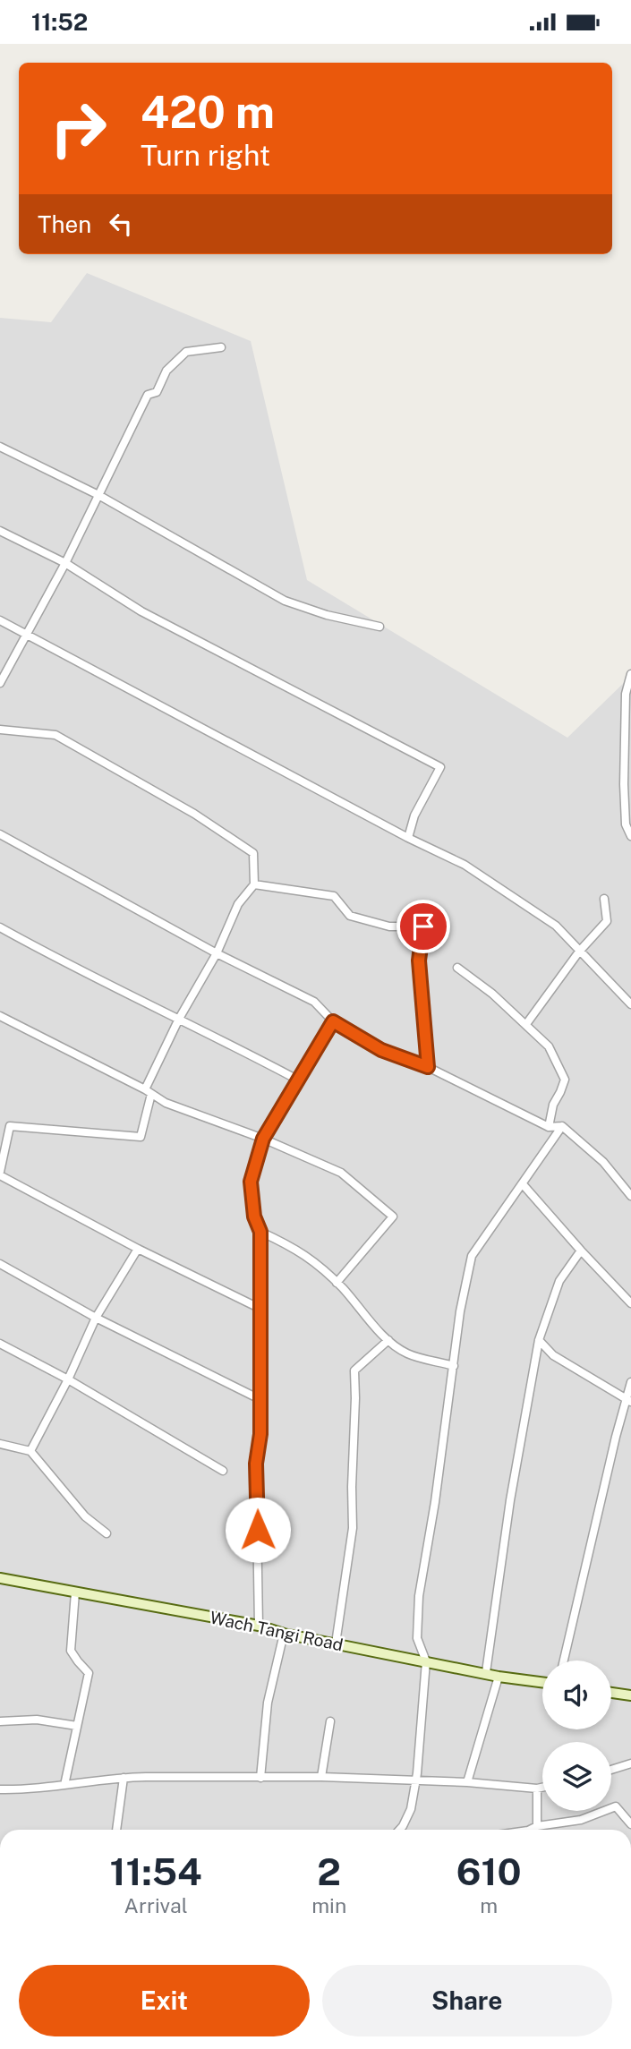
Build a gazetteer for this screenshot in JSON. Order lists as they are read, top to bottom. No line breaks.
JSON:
{"streets":{"main road":["Wach Tangi Road"]},"page":{"status":"11:52","turn":["420 m","Turn right"],"then":"Then","eta":["11:54","Arrival","2","min","610","m"],"buttons":["Exit","Share"]}}
